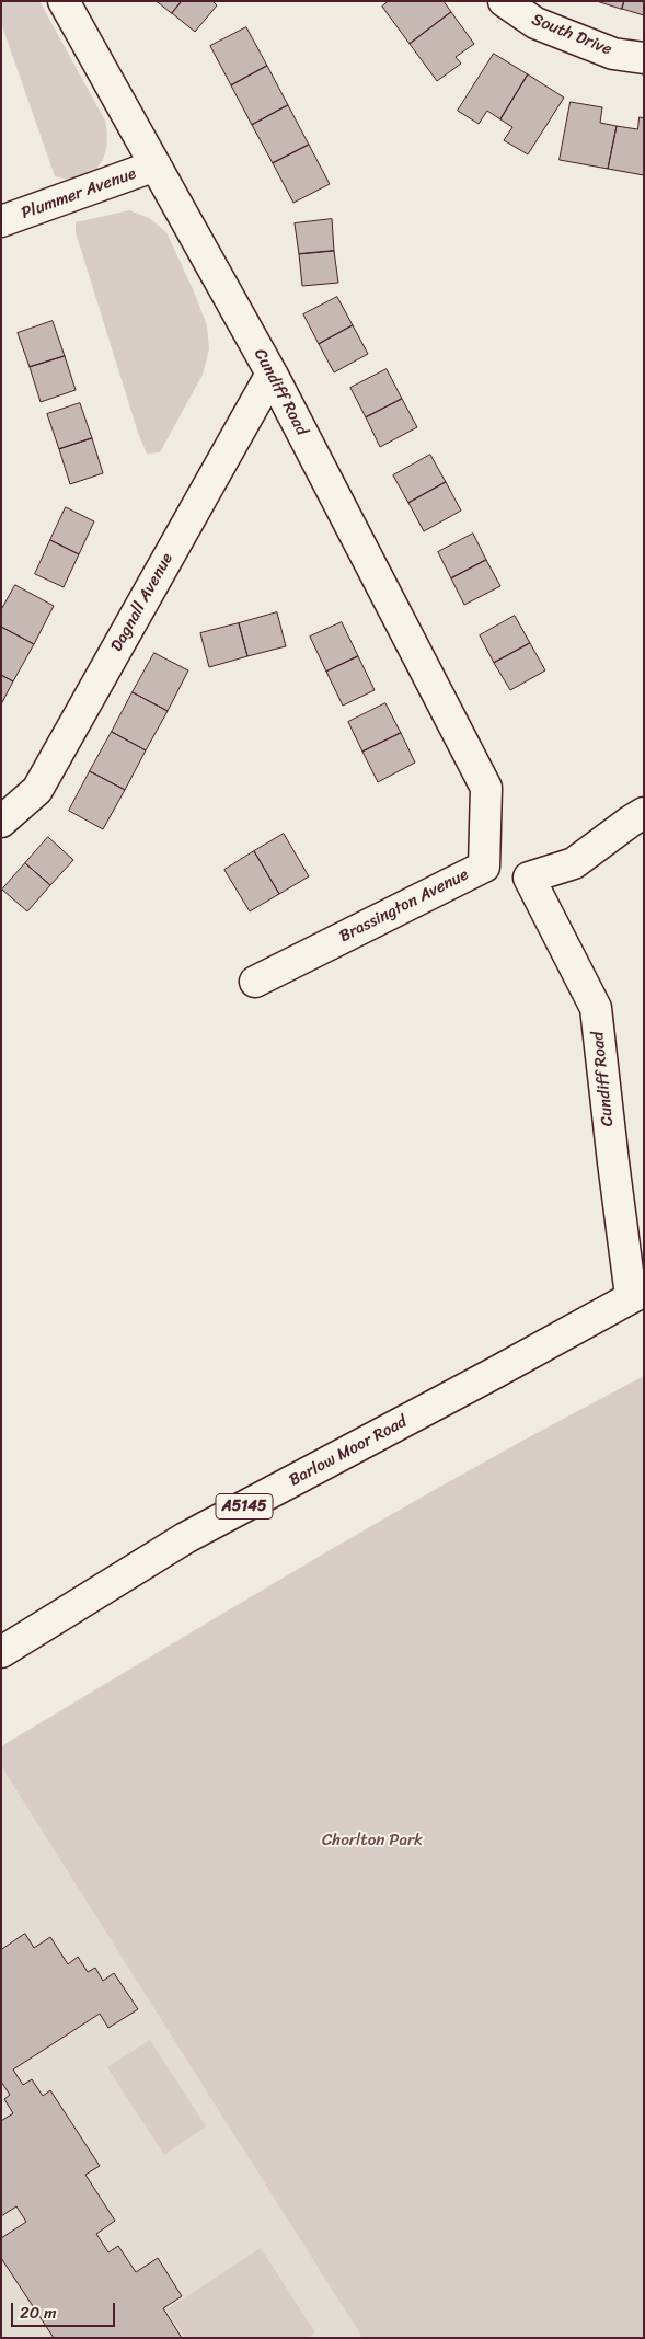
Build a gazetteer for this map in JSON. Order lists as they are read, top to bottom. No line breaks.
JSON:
{"streets":{"street":["South Drive","Plummer Avenue","Cundiff Road","Dagnall Avenue","Brassington Avenue","Barlow Moor Road","A5145"]},"crossings":[["Plummer Avenue","Cundiff Road"],["Cundiff Road","Dagnall Avenue"],["Cundiff Road","Brassington Avenue"],["Cundiff Road","Barlow Moor Road"]],"parks":["Chorlton Park"],"scale_bar":"20 m"}
